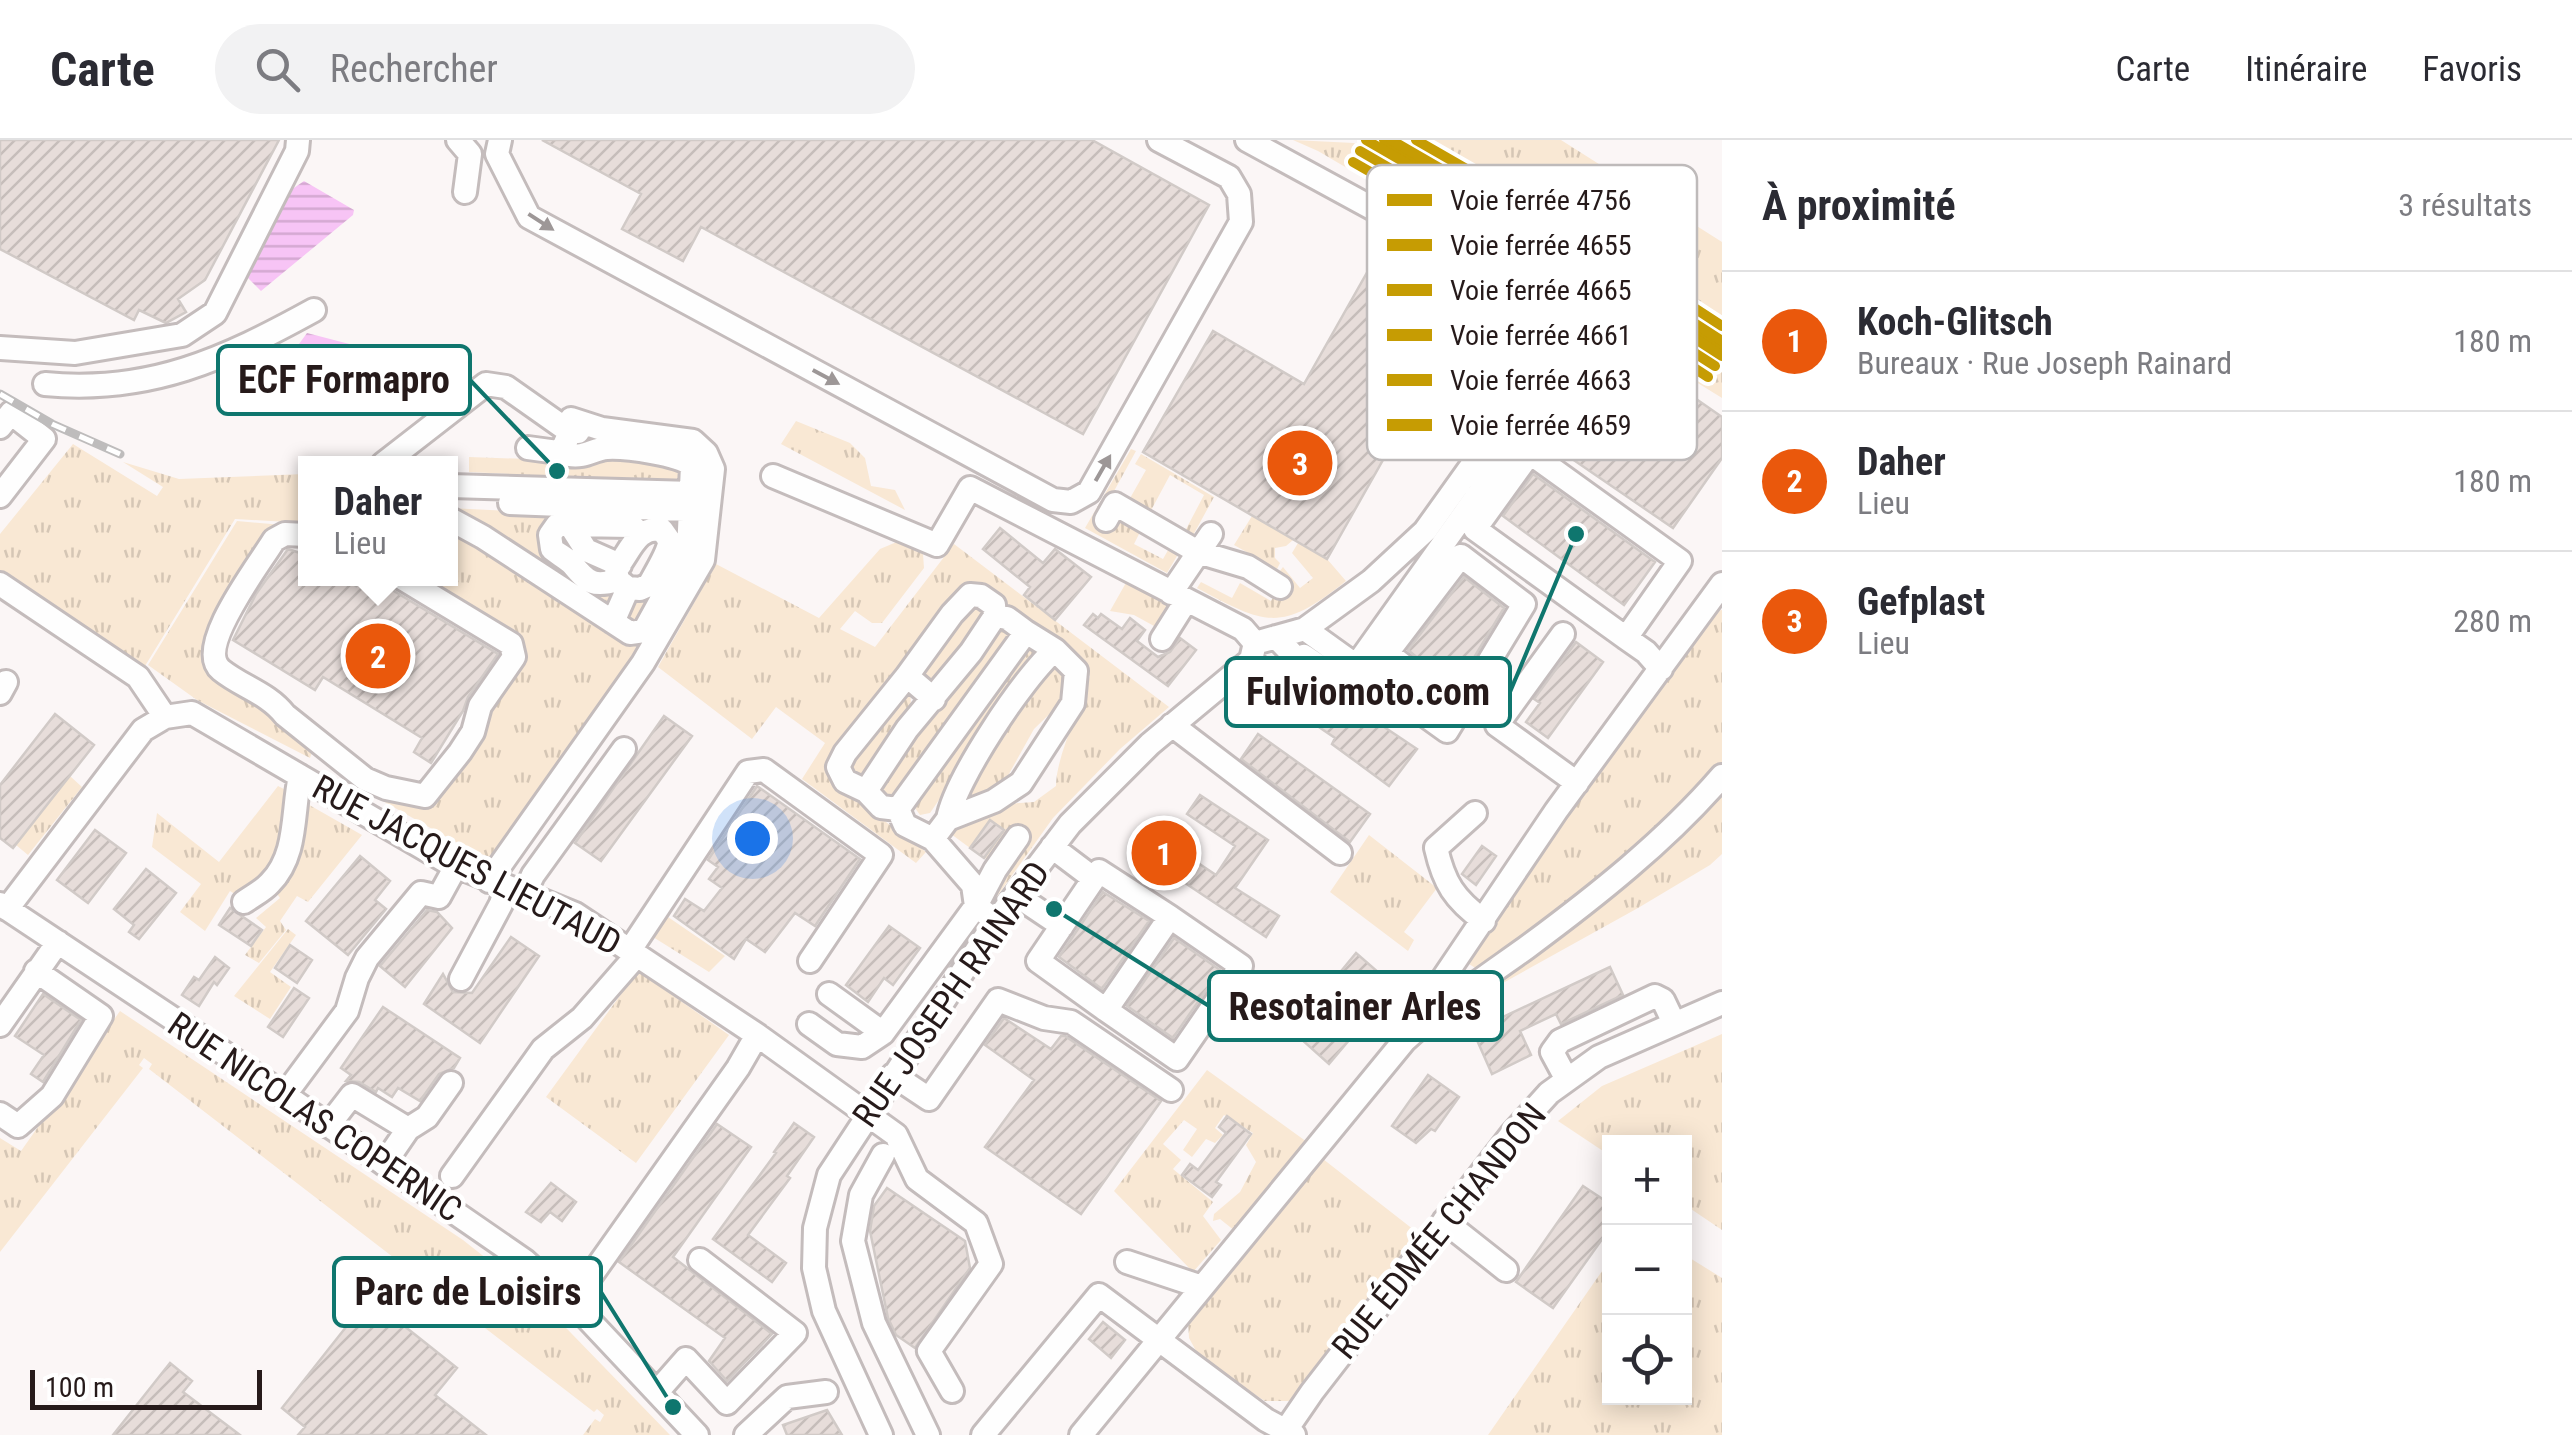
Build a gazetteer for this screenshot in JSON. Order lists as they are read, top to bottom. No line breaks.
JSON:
{"streets":{"street":["RUE JACQUES LIEUTAUD","RUE JOSEPH RAINARD","RUE NICOLAS COPERNIC","RUE ÉDMÉE CHANDON"]},"crossings":[["RUE JACQUES LIEUTAUD","RUE JOSEPH RAINARD"]],"places":["ECF Formapro","Fulviomoto.com","Resotainer Arles","Parc de Loisirs"],"lines":["rail line 4756","rail line 4655","rail line 4661","rail line 4659","rail line 4665","rail line 4663"],"legend":["Voie ferrée 4756","Voie ferrée 4655","Voie ferrée 4665","Voie ferrée 4661","Voie ferrée 4663","Voie ferrée 4659"],"scale_bar":"100 m","page":{"header":"Carte","search":"Rechercher","nav":["Carte","Itinéraire","Favoris"],"heading":["À proximité","3 résultats"],"list":[{"mark":"1","name":"Koch-Glitsch","note":"Bureaux · Rue Joseph Rainard","value":"180 m"},{"mark":"2","name":"Daher","note":"Lieu","value":"180 m"},{"mark":"3","name":"Gefplast","note":"Lieu","value":"280 m"}],"pins":["3","2","1"],"popup":["Daher","Lieu"],"map_buttons":["+","−"],"scale":"100 m"}}
